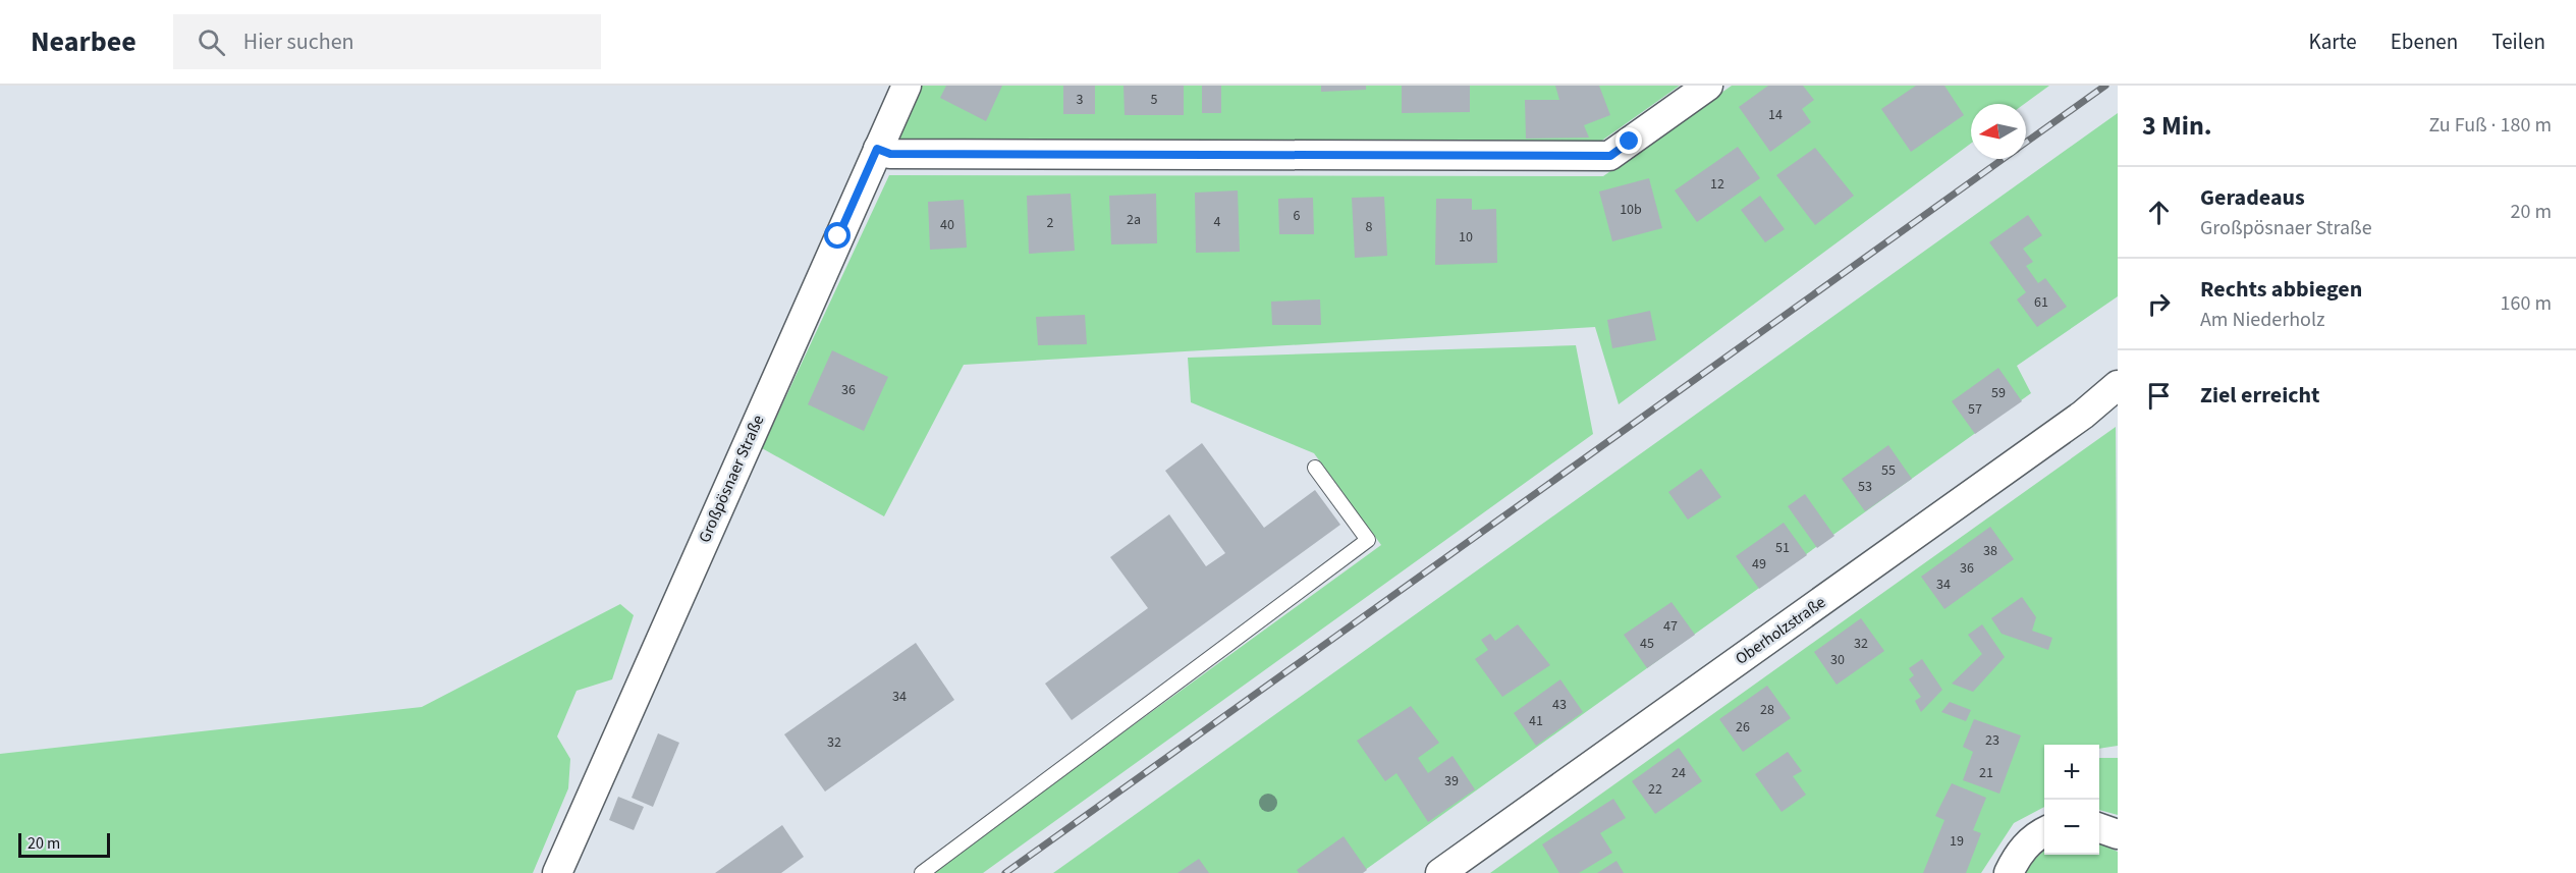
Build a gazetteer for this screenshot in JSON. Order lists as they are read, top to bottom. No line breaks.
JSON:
{"streets":{"street":["Großpösnaer Straße","Oberholzstraße"]},"house_numbers":["3","5","14","12","10b","6","2a","4","2","40","8","10","61","36","59","57","55","53","51","38","49","36","34","47","45","32","30","34","43","28","41","26","23","32","24","21","39","22","19"],"scale_bar":"20 m","north":"left","page":{"header":"Nearbee","search":"Hier suchen","nav":["Karte","Ebenen","Teilen"],"heading":["3 Min.","Zu Fuß · 180 m"],"list":[["Geradeaus","Großpösnaer Straße","20 m"],["Rechts abbiegen","Am Niederholz","160 m"],"Ziel erreicht"],"map_buttons":["+","−"],"scale":"20 m"}}
